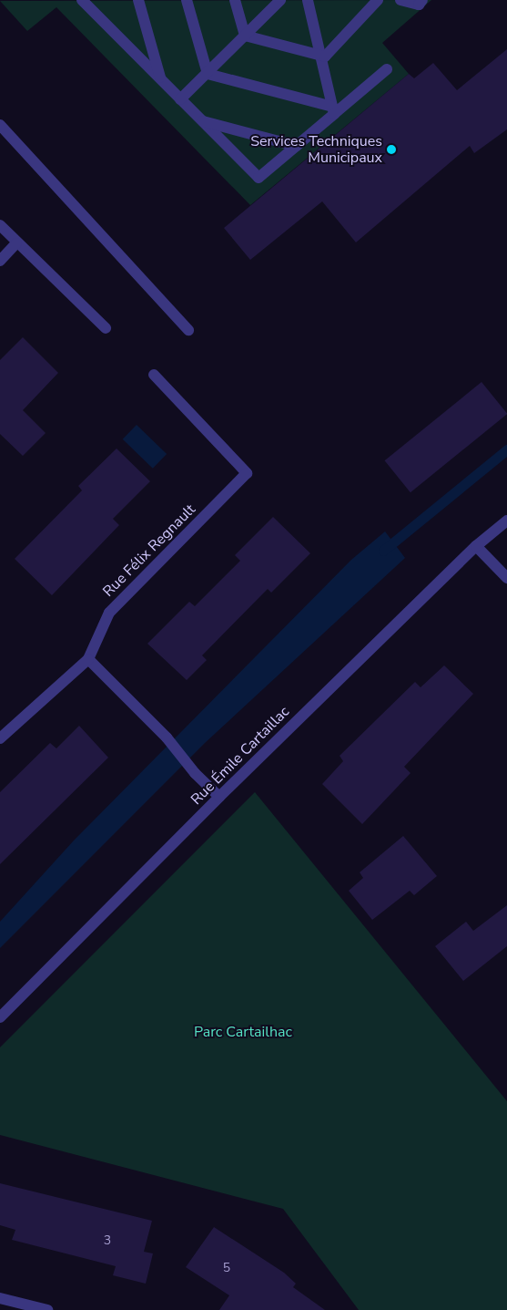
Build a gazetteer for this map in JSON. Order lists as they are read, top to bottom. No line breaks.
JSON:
{"streets":{"street":["Rue Félix Regnault","Rue Émile Cartaillac"]},"parks":["Parc Cartailhac"],"places":["Services Techniques Municipaux"],"house_numbers":["3","5"]}
